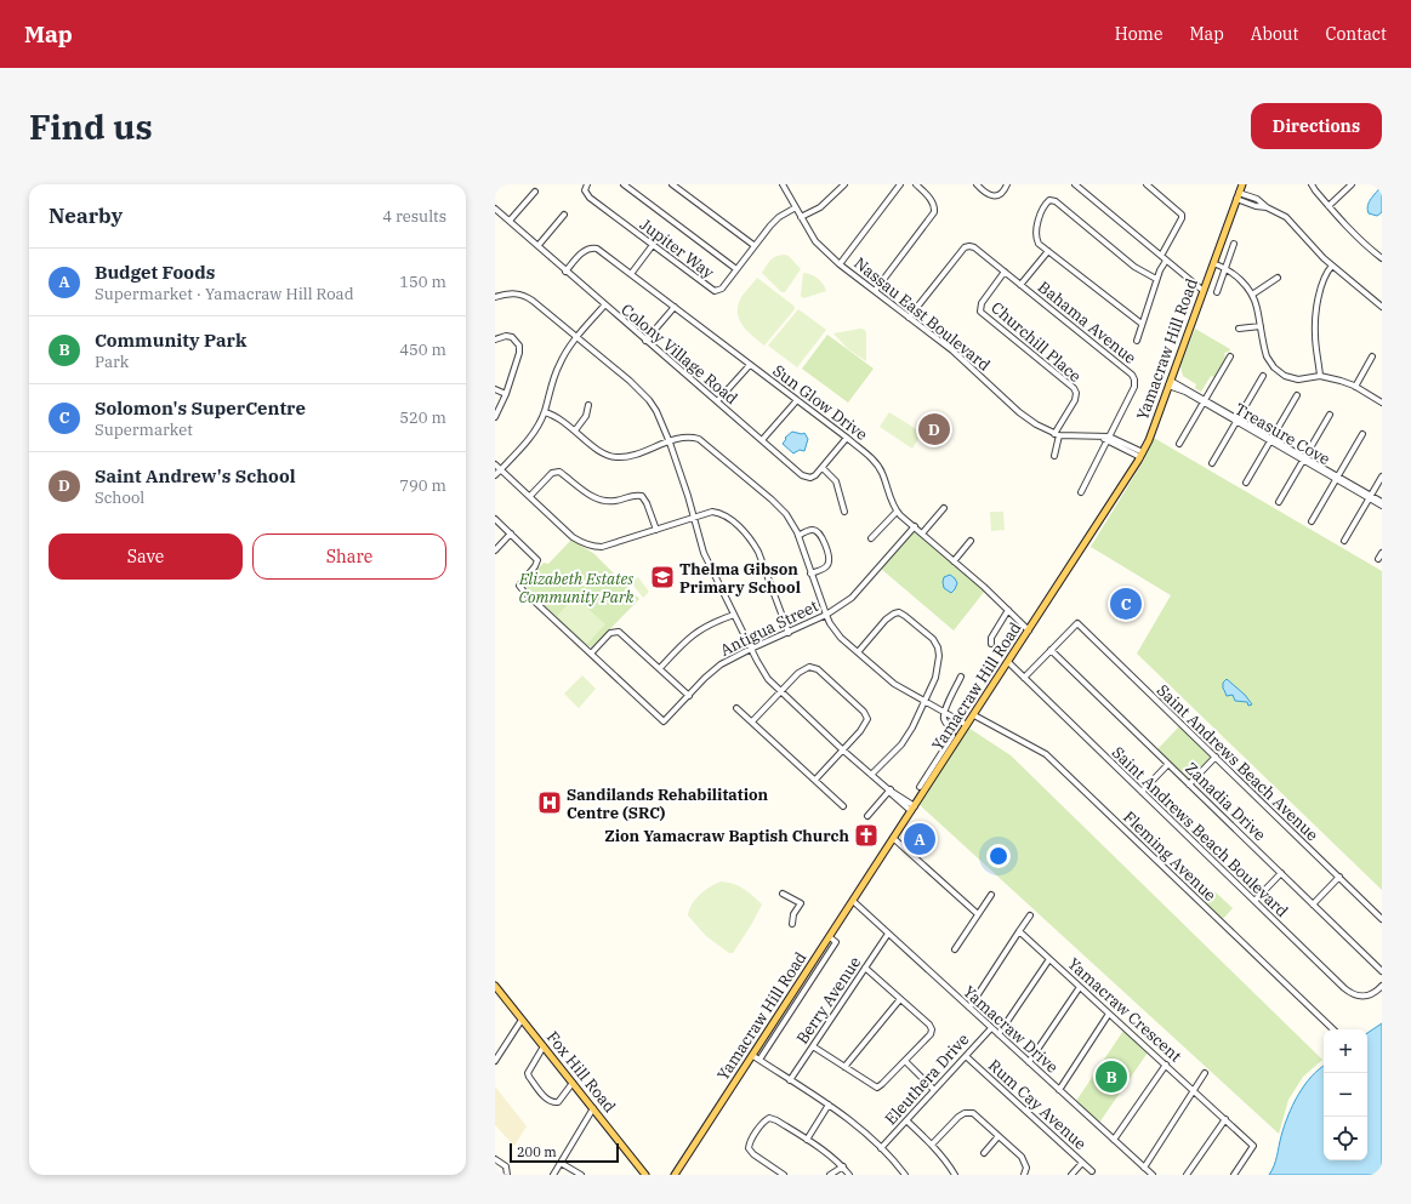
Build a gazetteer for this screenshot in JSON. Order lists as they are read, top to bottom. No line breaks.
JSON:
{"streets":{"main road":["Yamacraw Hill Road","Fox Hill Road"],"street":["Jupiter Way","Nassau East Boulevard","Bahama Avenue","Churchill Place","Colony Village Road","Sun Glow Drive","Treasure Cove","Antigua Street","Saint Andrews Beach Avenue","Zanadia Drive","Saint Andrews Beach Boulevard","Fleming Avenue","Berry Avenue","Yamacraw Crescent","Yamacraw Drive","Eleuthera Drive","Rum Cay Avenue"]},"crossings":[["Jupiter Way","Nassau East Boulevard"],["Nassau East Boulevard","Bahama Avenue"],["Nassau East Boulevard","Churchill Place"],["Nassau East Boulevard","Yamacraw Hill Road"],["Bahama Avenue","Churchill Place"],["Yamacraw Hill Road","Treasure Cove"],["Yamacraw Hill Road","Saint Andrews Beach Boulevard"],["Yamacraw Hill Road","Fleming Avenue"],["Yamacraw Hill Road","Yamacraw Drive"],["Colony Village Road","Sun Glow Drive"],["Saint Andrews Beach Avenue","Zanadia Drive"],["Berry Avenue","Yamacraw Drive"],["Yamacraw Drive","Eleuthera Drive"],["Eleuthera Drive","Rum Cay Avenue"]],"parks":["Elizabeth Estates Community Park"],"places":{"school or university":["Thelma Gibson Primary School"],"hospital":["Sandilands Rehabilitation Centre (SRC)"],"church":["Zion Yamacraw Baptish Church"]},"scale_bar":"200 m","page":{"header":"Map","nav":["Home","Map","About","Contact"],"buttons":["Directions",["Save","Share"]],"title":"Find us","heading":["Nearby","4 results"],"list":[{"mark":"A","name":"Budget Foods","note":"Supermarket · Yamacraw Hill Road","value":"150 m"},{"mark":"B","name":"Community Park","note":"Park","value":"450 m"},{"mark":"C","name":"Solomon's SuperCentre","note":"Supermarket","value":"520 m"},{"mark":"D","name":"Saint Andrew's School","note":"School","value":"790 m"}],"pins":["D","C","A","B"],"map_buttons":["+","−"],"scale":"200 m"}}
